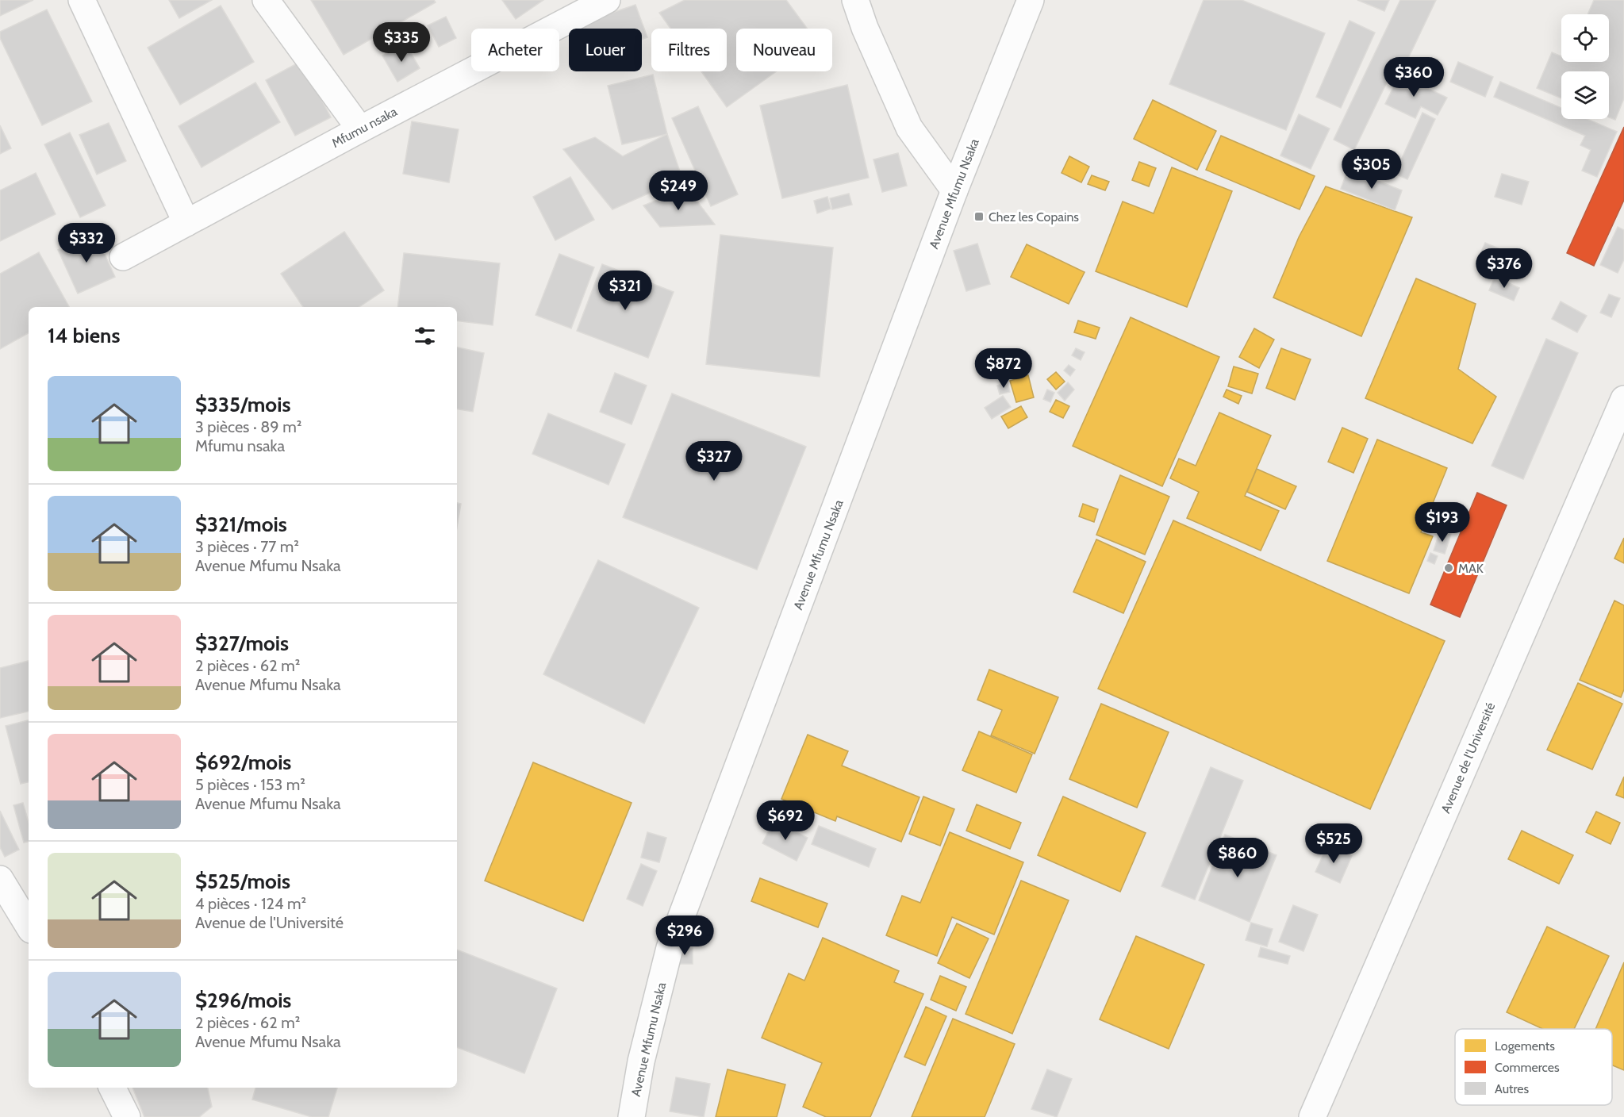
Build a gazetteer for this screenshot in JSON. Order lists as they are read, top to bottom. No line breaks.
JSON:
{"streets":{"street":["Mfumu nsaka","Avenue Mfumu Nsaka","Avenue de l'Université"]},"places":{"transit":["Chez les Copains"],"other":["MAK"]},"legend":["Logements","Commerces","Autres"],"page":{"price":["$335","$360","$305","$249","$332","$376","$321","$872","$327","$193","$692","$525","$860","$296"],"chip":["Acheter","Louer","Filtres","Nouveau"],"heading":"14 biens","list":[{"name":"$335/mois","note":"3 pièces · 89 m² · Mfumu nsaka"},{"name":"$321/mois","note":"3 pièces · 77 m² · Avenue Mfumu Nsaka"},{"name":"$327/mois","note":"2 pièces · 62 m² · Avenue Mfumu Nsaka"},{"name":"$692/mois","note":"5 pièces · 153 m² · Avenue Mfumu Nsaka"},{"name":"$525/mois","note":"4 pièces · 124 m² · Avenue de l'Université"},{"name":"$296/mois","note":"2 pièces · 62 m² · Avenue Mfumu Nsaka"}]}}
